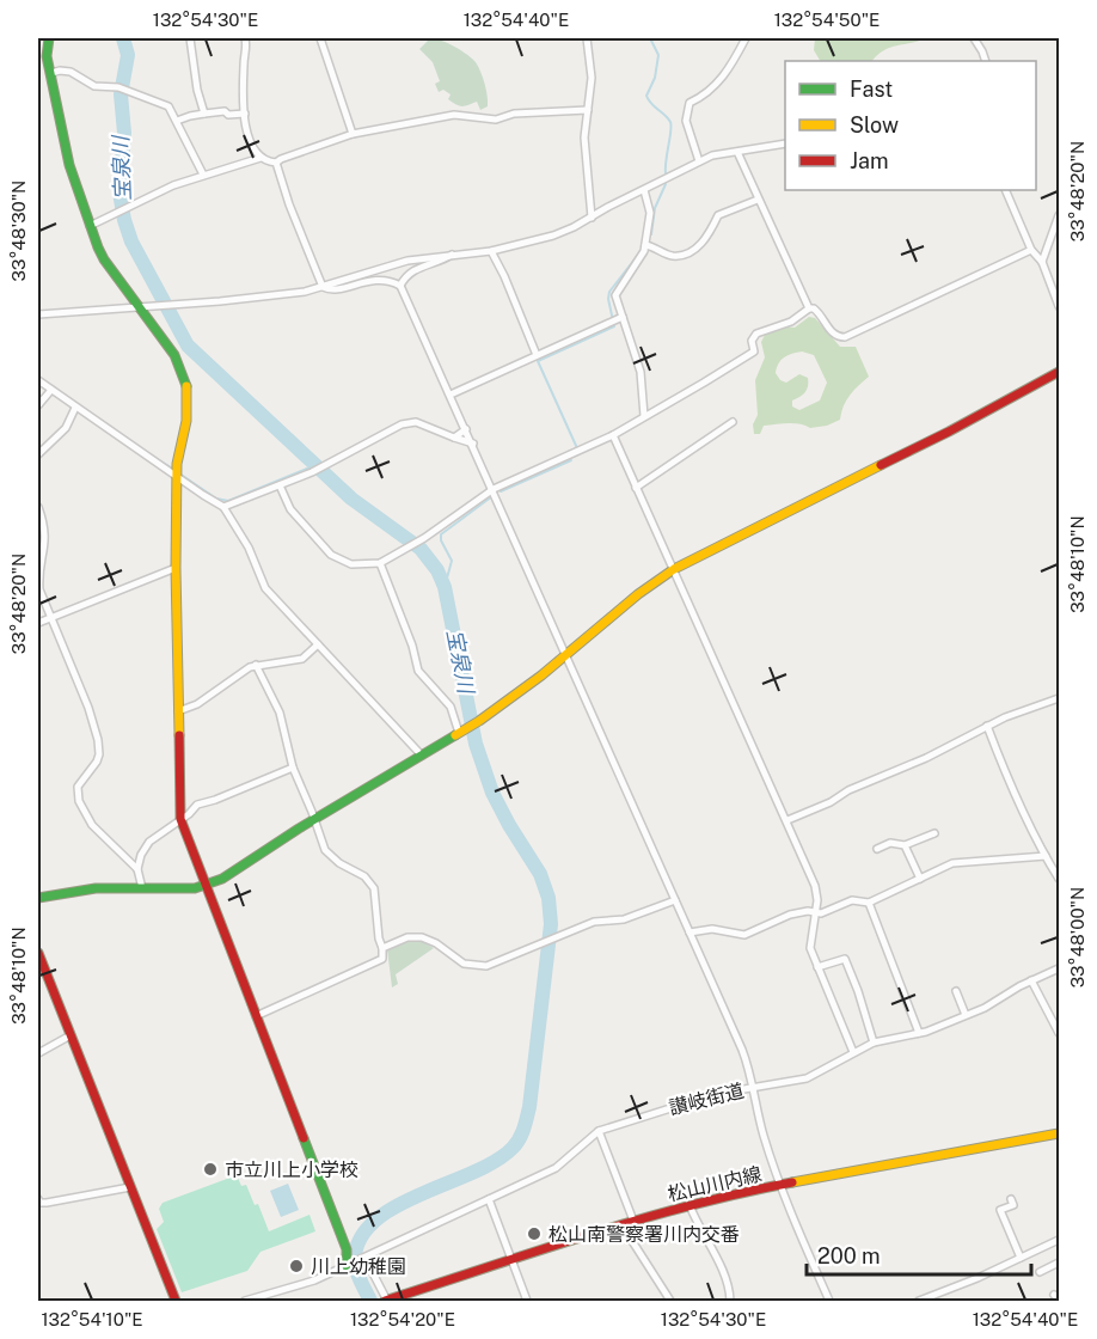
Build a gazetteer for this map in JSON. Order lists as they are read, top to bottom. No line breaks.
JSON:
{"streets":{"street":["讃岐街道","松山川内線"]},"water":["宝泉川"],"places":["市立川上小学校","松山南警察署川内交番","川上幼稚園"],"legend":["Fast","Slow","Jam"],"scale_bar":"200 m","coordinates":["132°54'30\"E","132°54'40\"E","132°54'50\"E","33°48'20\"N","33°48'30\"N","33°48'10\"N","33°48'00\"N","132°54'10\"E","132°54'20\"E"]}
